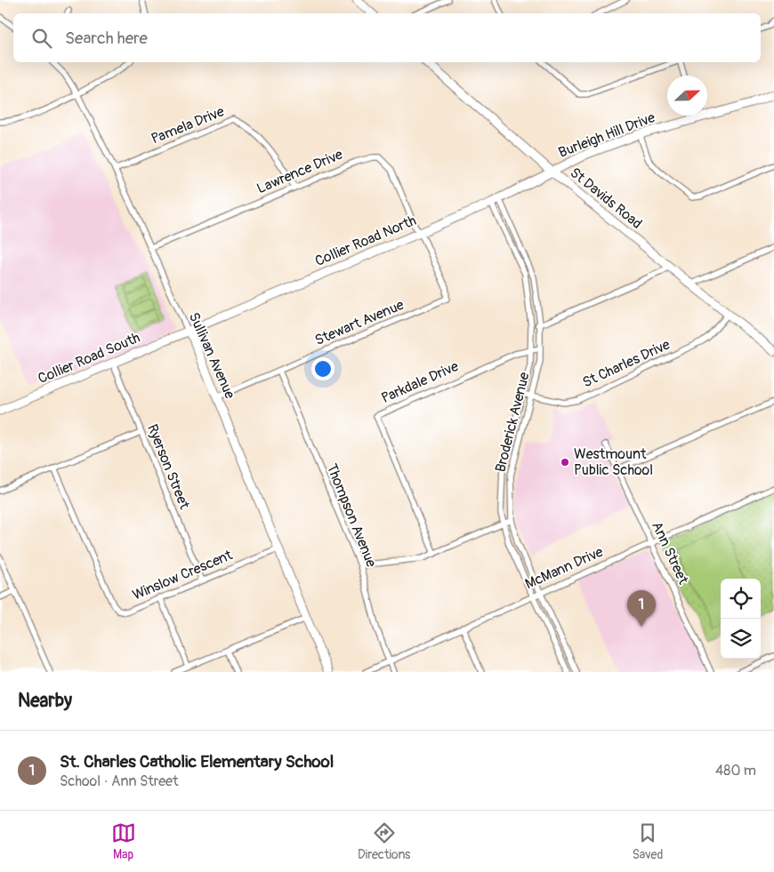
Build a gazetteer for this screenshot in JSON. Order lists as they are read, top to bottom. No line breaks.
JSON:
{"streets":{"main road":["Burleigh Hill Drive","St Davids Road","Collier Road North","Sullivan Avenue","Collier Road South"],"street":["Pamela Drive","Lawrence Drive","Stewart Avenue","St Charles Drive","Parkdale Drive","Broderick Avenue","Ryerson Street","Thompson Avenue","Ann Street","McMann Drive","Winslow Crescent"]},"crossings":[["Pamela Drive","Lawrence Drive"],["Pamela Drive","Sullivan Avenue"],["Burleigh Hill Drive","St Davids Road"],["Burleigh Hill Drive","Collier Road North"],["Lawrence Drive","Collier Road North"],["Lawrence Drive","Stewart Avenue"],["Lawrence Drive","Sullivan Avenue"],["St Davids Road","Collier Road North"],["St Davids Road","St Charles Drive"],["Collier Road North","Stewart Avenue"],["Collier Road North","Sullivan Avenue"],["Collier Road North","Collier Road South"],["Collier Road North","Broderick Avenue"],["Stewart Avenue","Sullivan Avenue"],["Stewart Avenue","Thompson Avenue"],["Sullivan Avenue","Collier Road South"],["Sullivan Avenue","Winslow Crescent"],["Collier Road South","Ryerson Street"],["St Charles Drive","Broderick Avenue"],["Parkdale Drive","Broderick Avenue"],["Broderick Avenue","McMann Drive"],["Ryerson Street","Winslow Crescent"],["Thompson Avenue","McMann Drive"],["Ann Street","McMann Drive"]],"places":["Westmount Public School"],"north":"right","page":{"search":"Search here","pins":"1","heading":"Nearby","list":[{"mark":"1","name":"St. Charles Catholic Elementary School","note":"School · Ann Street","value":"480 m"}],"nav":["Map","Directions","Saved"]}}
